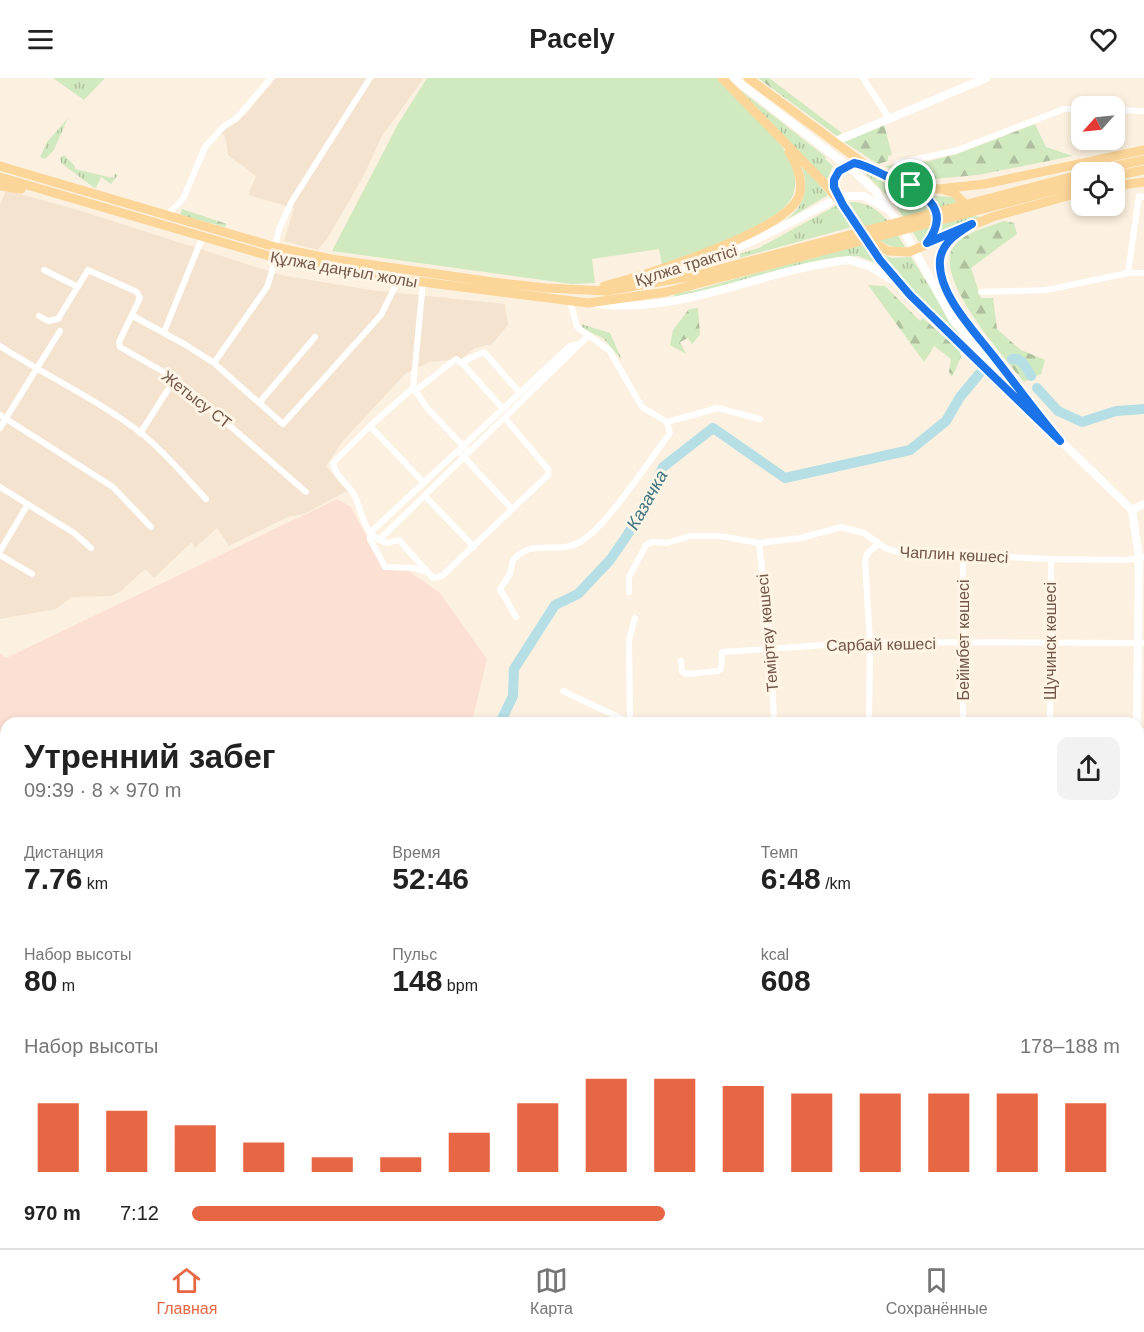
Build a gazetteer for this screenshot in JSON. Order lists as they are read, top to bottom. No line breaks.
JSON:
{"streets":{"main road":["Құлжа трактісі","Құлжа даңғыл жолы"],"street":["Жетысу СТ","Чаплин көшесі","Теміртау көшесі","Бейімбет көшесі","Щучинск көшесі","Сарбай көшесі"]},"crossings":[["Құлжа трактісі","Құлжа даңғыл жолы"],["Чаплин көшесі","Теміртау көшесі"],["Чаплин көшесі","Бейімбет көшесі"],["Чаплин көшесі","Щучинск көшесі"],["Теміртау көшесі","Сарбай көшесі"],["Бейімбет көшесі","Сарбай көшесі"],["Щучинск көшесі","Сарбай көшесі"]],"water":["Казачка"],"north":"bottom left","page":{"header":"Pacely","heading":["Утренний забег","09:39 · 8 × 970 m"],"stats":[["Дистанция","7.76 km"],["Время","52:46"],["Темп","6:48 /km"],["Набор высоты","80 m"],["Пульс","148 bpm"],["kcal","608"]],"chart":["Набор высоты","178–188 m"],"list":[{"name":"970 m","note":"7:12"}],"tabs":["Главная","Карта","Сохранённые"]}}
